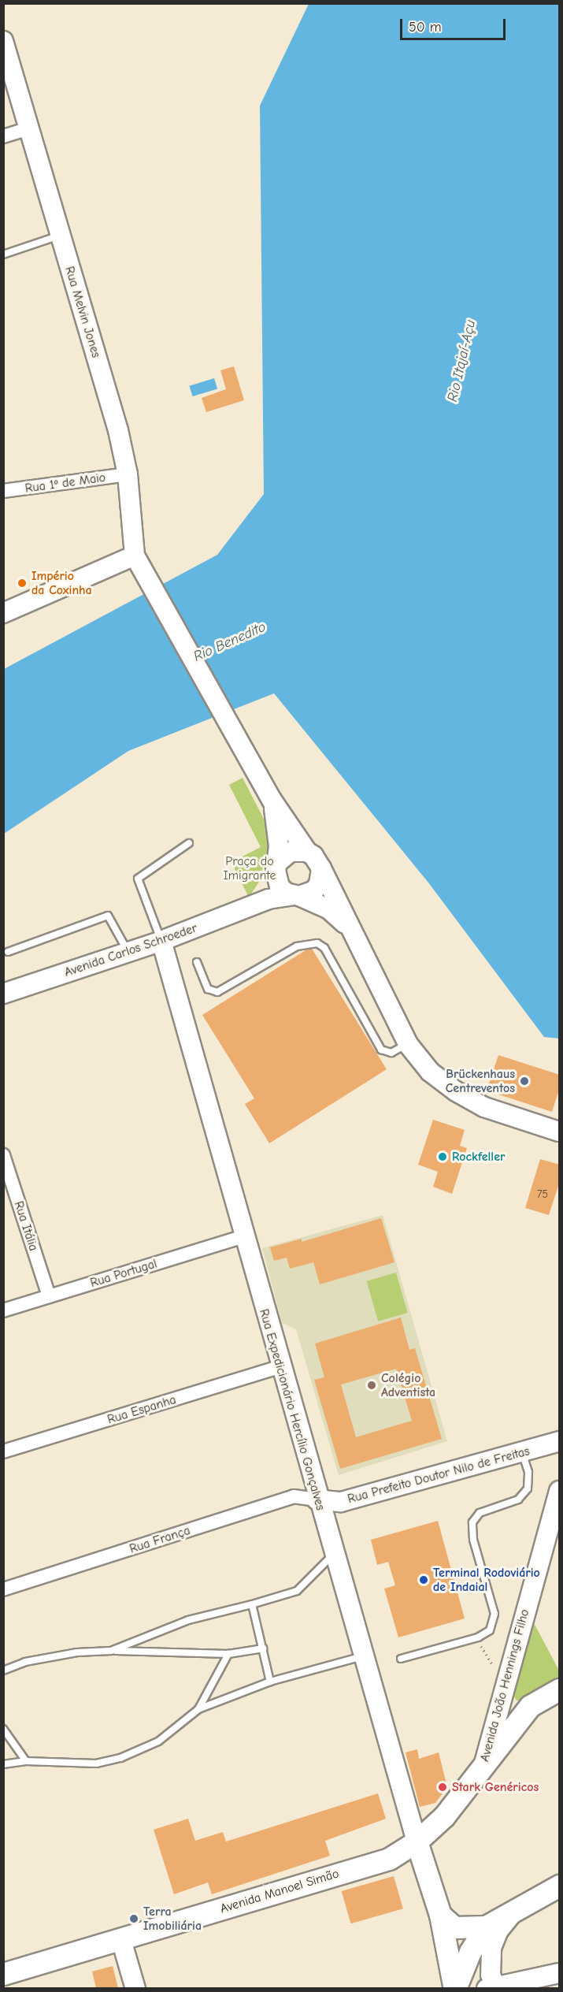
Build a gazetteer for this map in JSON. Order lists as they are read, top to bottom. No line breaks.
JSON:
{"streets":{"main road":["Rua Expedicionário Hercílio Gonçalves","Avenida Manoel Simão"],"street":["Rua Melvin Jones","Rua 1º de Maio","Avenida Carlos Schroeder","Rua Itália","Rua Portugal","Rua Espanha","Rua Prefeito Doutor Nilo de Freitas","Rua França","Avenida João Hennings Filho"]},"crossings":[["Rua Melvin Jones","Rua 1º de Maio"],["Avenida Carlos Schroeder","Rua Expedicionário Hercílio Gonçalves"],["Rua Itália","Rua Portugal"],["Rua Portugal","Rua Expedicionário Hercílio Gonçalves"],["Rua Espanha","Rua Expedicionário Hercílio Gonçalves"],["Rua Expedicionário Hercílio Gonçalves","Rua Prefeito Doutor Nilo de Freitas"],["Rua Expedicionário Hercílio Gonçalves","Rua França"],["Rua Expedicionário Hercílio Gonçalves","Avenida Manoel Simão"],["Rua Prefeito Doutor Nilo de Freitas","Rua França"],["Avenida João Hennings Filho","Avenida Manoel Simão"]],"water":["Rio Itajaí-Açu","Rio Benedito"],"parks":["Praça do Imigrante"],"places":["Império da Coxinha","Brückenhaus Centreventos","Rockfeller","Colégio Adventista","Terminal Rodoviário de Indaial","Stark Genéricos","Terra Imobiliária"],"house_numbers":["75"],"scale_bar":"50 m"}
